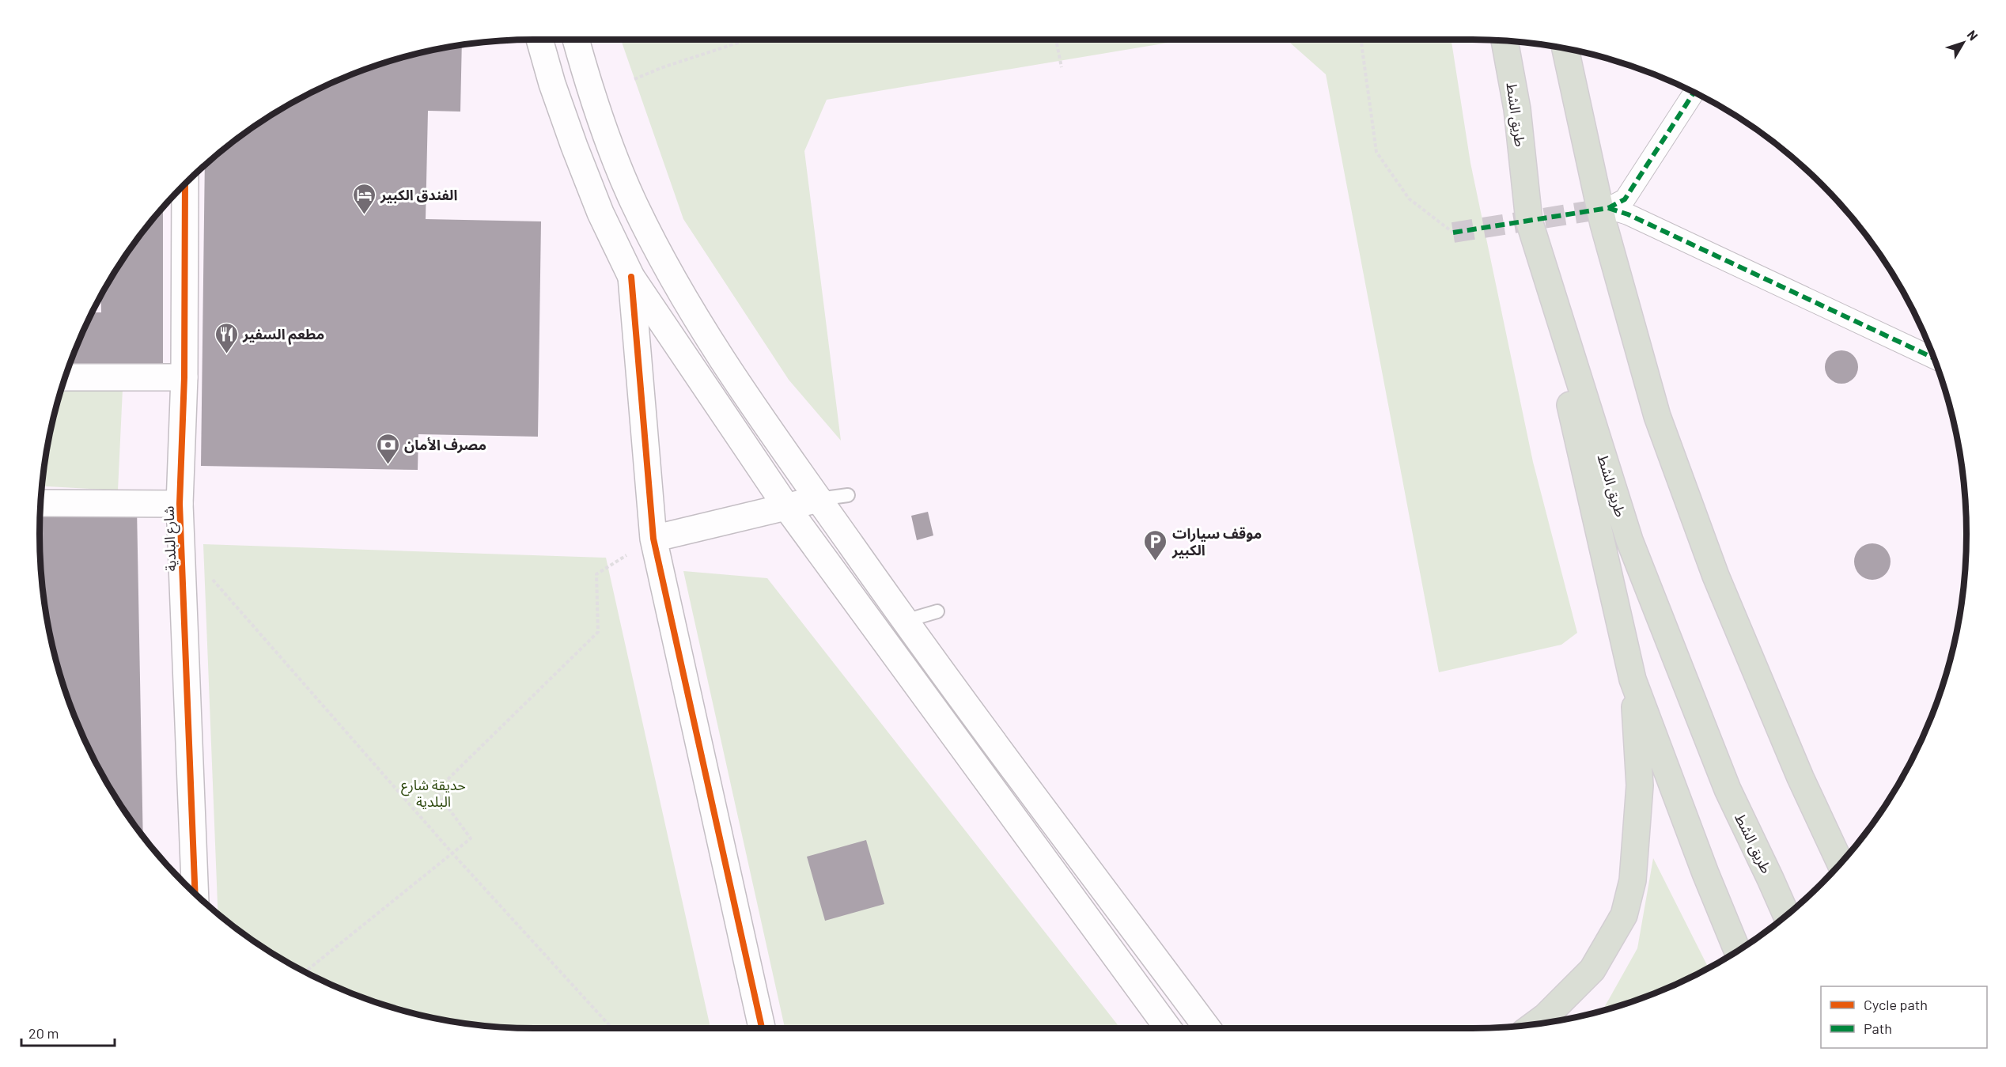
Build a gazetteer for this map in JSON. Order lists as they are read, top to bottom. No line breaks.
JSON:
{"streets":{"highway":["طريق الشط"],"main road":["شارع البلدية"]},"parks":["حديقة شارع البلدية"],"places":{"hotel":["الفندق الكبير"],"restaurant":["مطعم السفير"],"bank":["مصرف الأمان"],"parking":["موقف سيارات الكبير"]},"legend":["Cycle path","Path"],"scale_bar":"20 m","north":"top right"}
